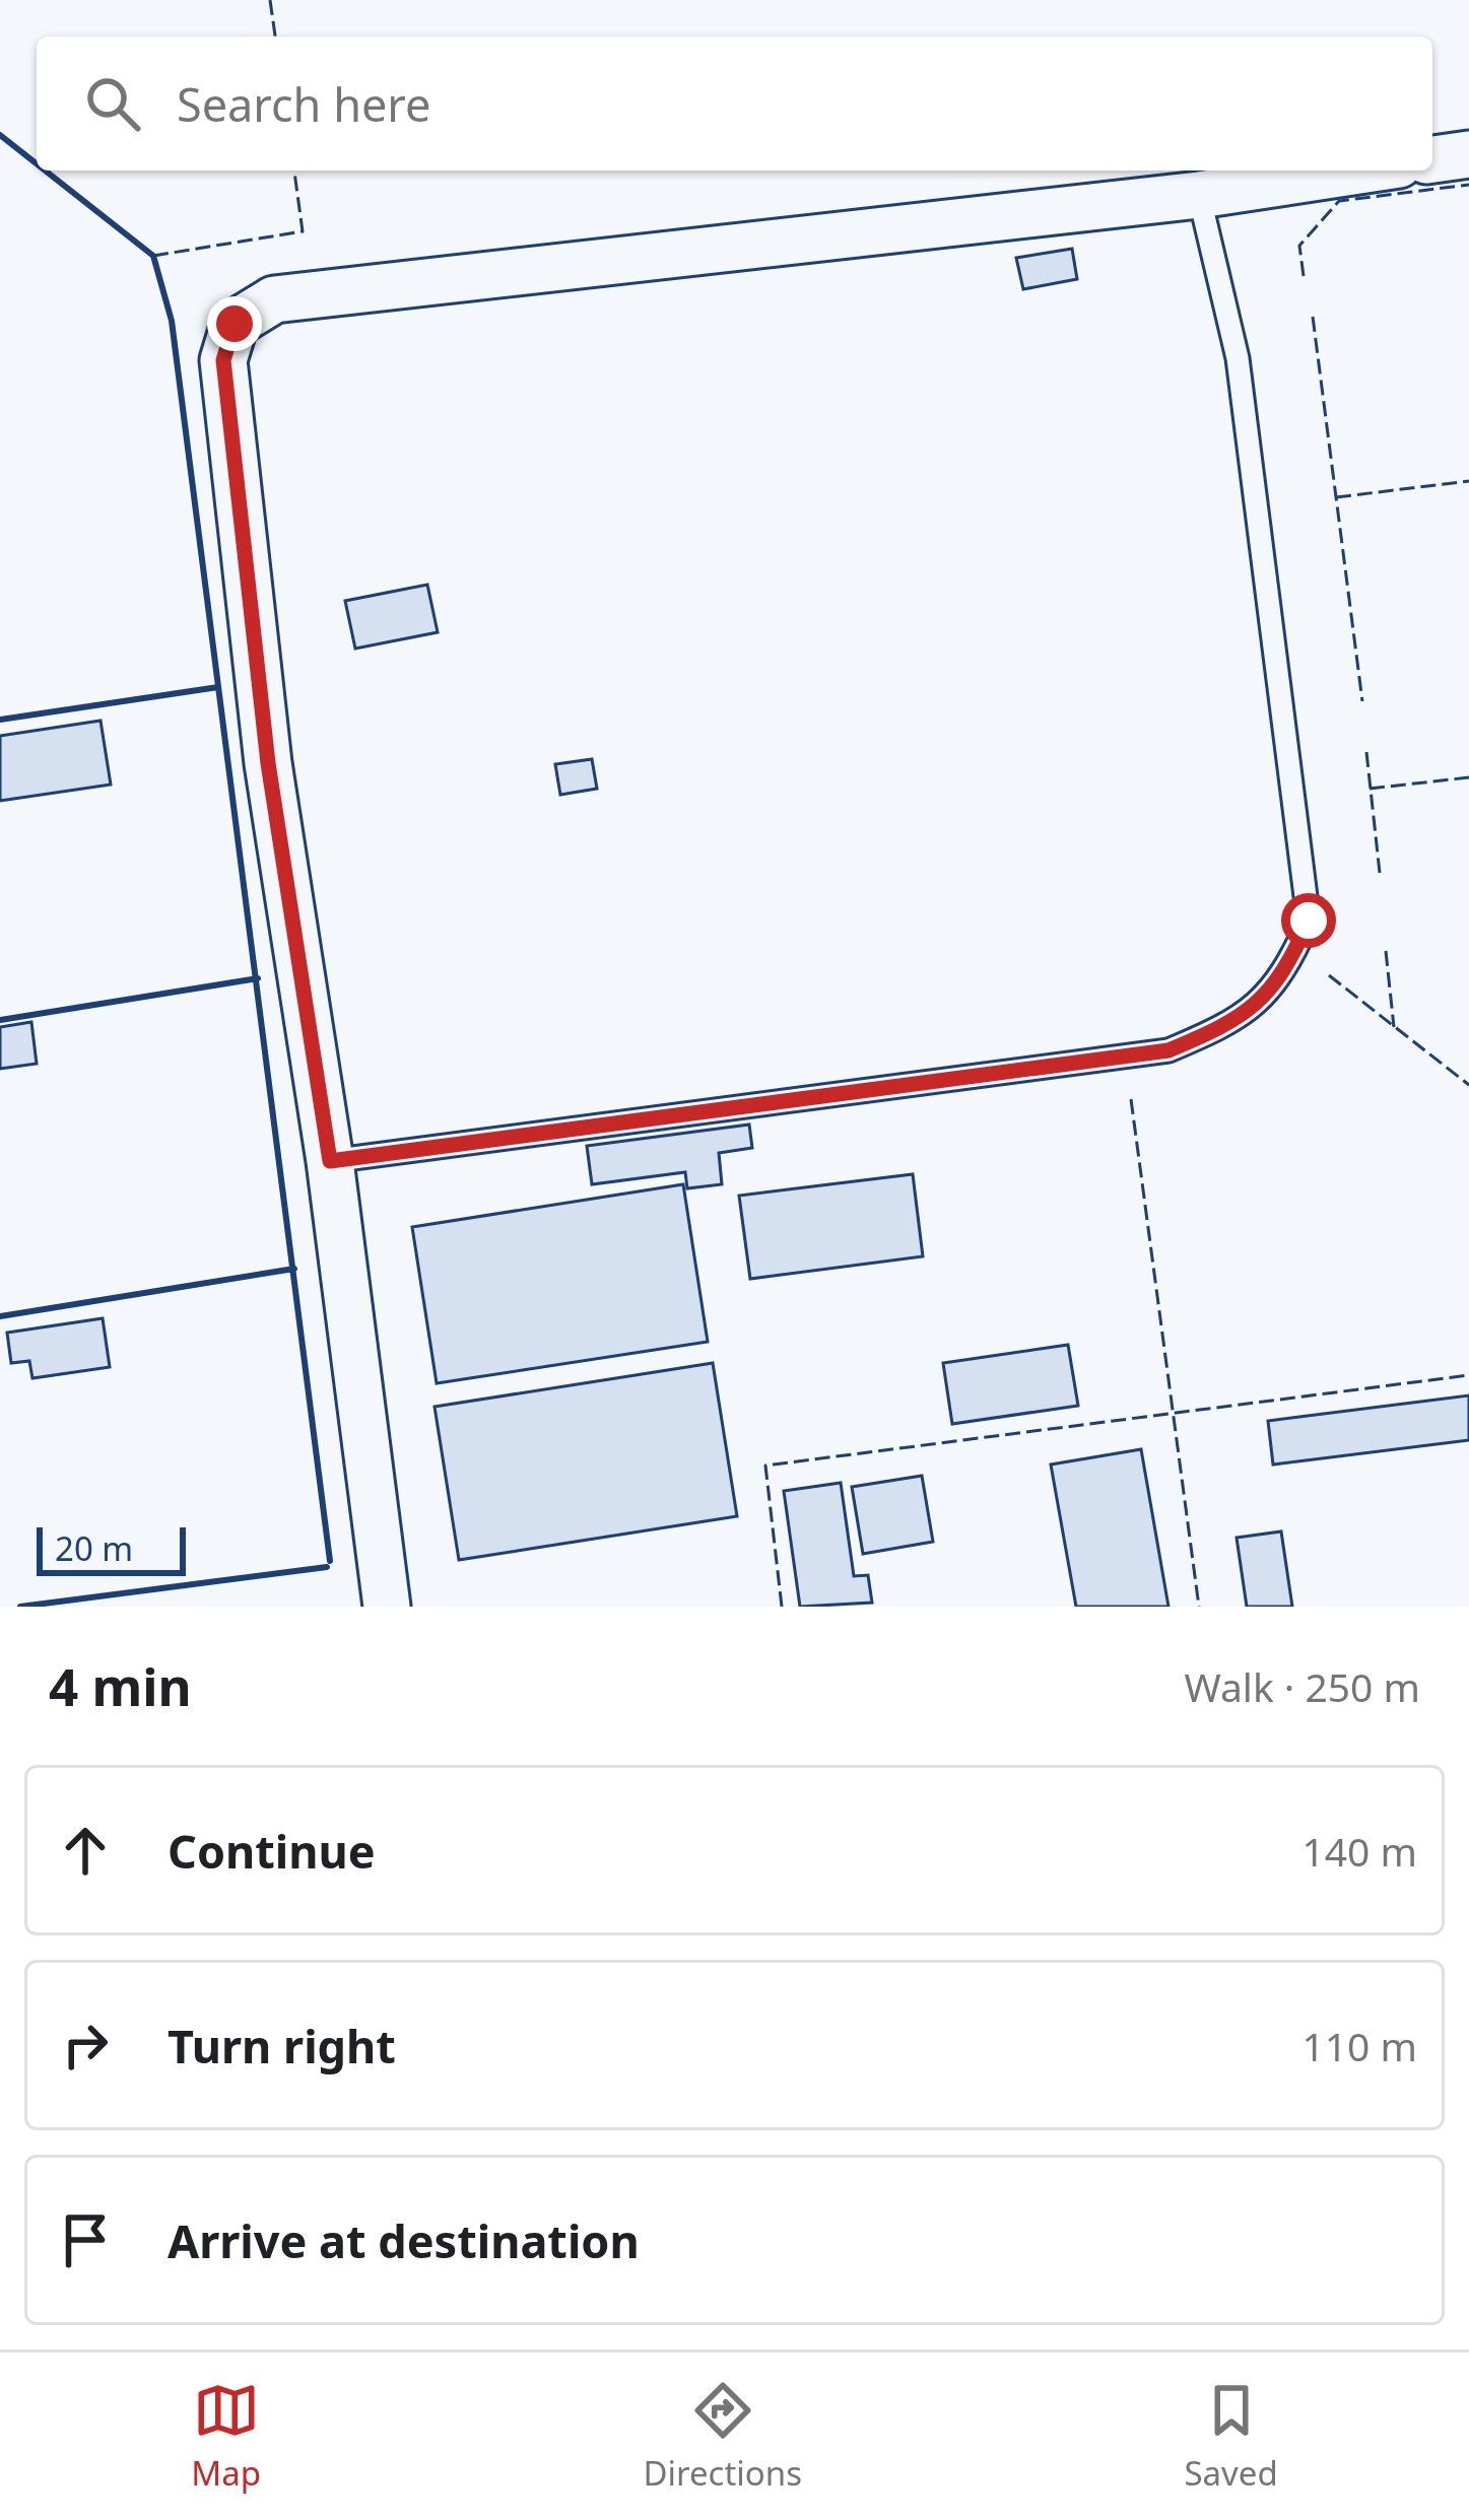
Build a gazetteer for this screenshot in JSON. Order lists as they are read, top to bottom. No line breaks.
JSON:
{"scale_bar":"20 m","page":{"search":"Search here","scale":"20 m","heading":["4 min","Walk · 250 m"],"list":[["Continue","140 m"],["Turn right","110 m"],"Arrive at destination"],"nav":["Map","Directions","Saved"]}}
